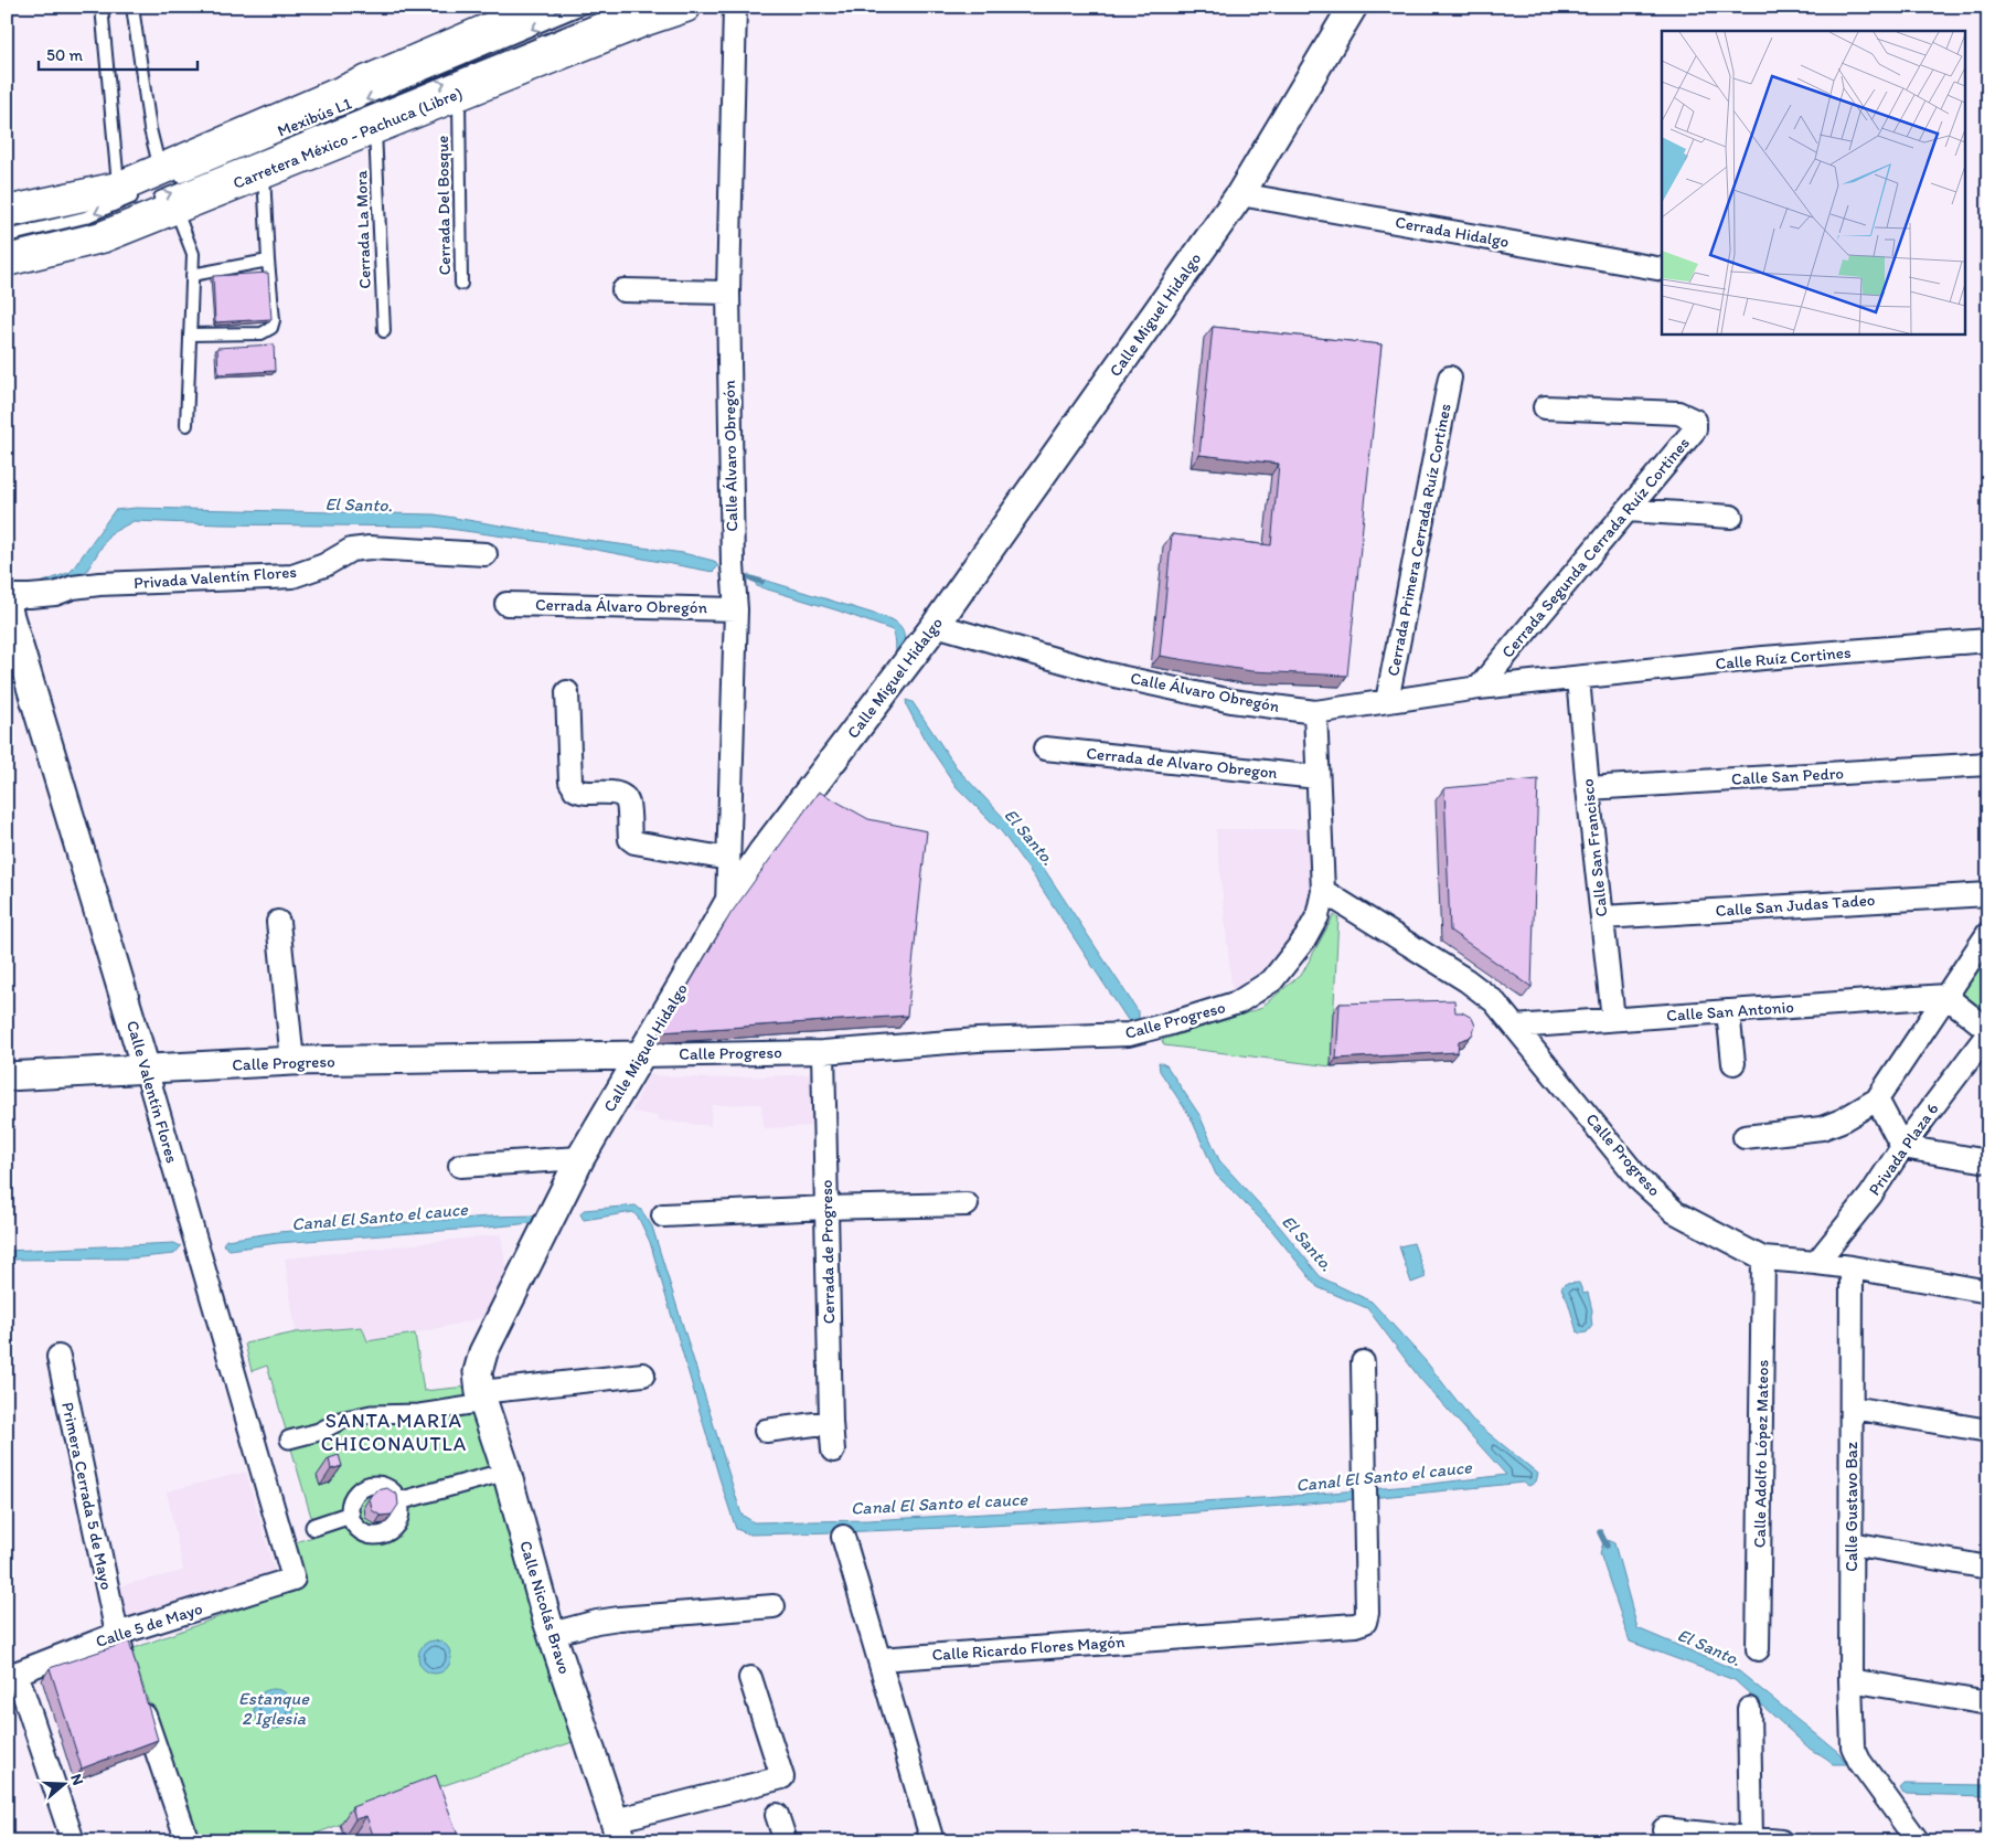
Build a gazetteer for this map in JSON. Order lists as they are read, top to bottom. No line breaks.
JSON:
{"streets":{"main road":["Carretera México - Pachuca (Libre)"],"street":["Cerrada Hidalgo","Calle Miguel Hidalgo","Calle Álvaro Obregón","Cerrada Primera Cerrada Ruíz Cortines","Cerrada Segunda Cerrada Ruíz Cortines","Privada Valentín Flores","Cerrada Álvaro Obregón","Calle Ruíz Cortines","Cerrada de Alvaro Obregon","Calle San Pedro","Calle San Francisco","Calle San Judas Tadeo","Calle San Antonio","Calle Progreso","Calle Valentín Flores","Privada Plaza 6","Cerrada de Progreso","Calle Adolfo López Mateos","Primera Cerrada 5 de Mayo","Calle Gustavo Baz","Calle Nicolás Bravo","Calle 5 de Mayo","Calle Ricardo Flores Magón"],"lane":["Mexibús L1","Cerrada Del Bosque","Cerrada La Mora"]},"crossings":[["Mexibús L1","Carretera México - Pachuca (Libre)"],["Carretera México - Pachuca (Libre)","Cerrada Del Bosque"],["Carretera México - Pachuca (Libre)","Cerrada La Mora"],["Cerrada Hidalgo","Calle Miguel Hidalgo"],["Calle Miguel Hidalgo","Calle Álvaro Obregón"],["Calle Miguel Hidalgo","Calle Progreso"],["Calle Miguel Hidalgo","Calle Nicolás Bravo"],["Calle Álvaro Obregón","Cerrada Primera Cerrada Ruíz Cortines"],["Calle Álvaro Obregón","Cerrada Segunda Cerrada Ruíz Cortines"],["Calle Álvaro Obregón","Cerrada Álvaro Obregón"],["Calle Álvaro Obregón","Calle Ruíz Cortines"],["Calle Álvaro Obregón","Calle San Francisco"],["Calle Álvaro Obregón","Calle Progreso"],["Calle Ruíz Cortines","Calle San Francisco"],["Cerrada de Alvaro Obregon","Calle Progreso"],["Calle San Pedro","Calle San Francisco"],["Calle San Francisco","Calle San Judas Tadeo"],["Calle San Francisco","Calle San Antonio"],["Calle San Antonio","Calle Progreso"],["Calle Progreso","Calle Valentín Flores"],["Calle Progreso","Privada Plaza 6"],["Calle Progreso","Cerrada de Progreso"],["Calle Progreso","Calle Adolfo López Mateos"],["Calle Progreso","Calle Gustavo Baz"],["Calle Valentín Flores","Calle 5 de Mayo"],["Primera Cerrada 5 de Mayo","Calle 5 de Mayo"]],"districts":["SANTA MARIA CHICONAUTLA"],"water":["El Santo.","Canal El Santo el cauce","Estanque 2 Iglesia"],"scale_bar":"50 m","north":"right"}
